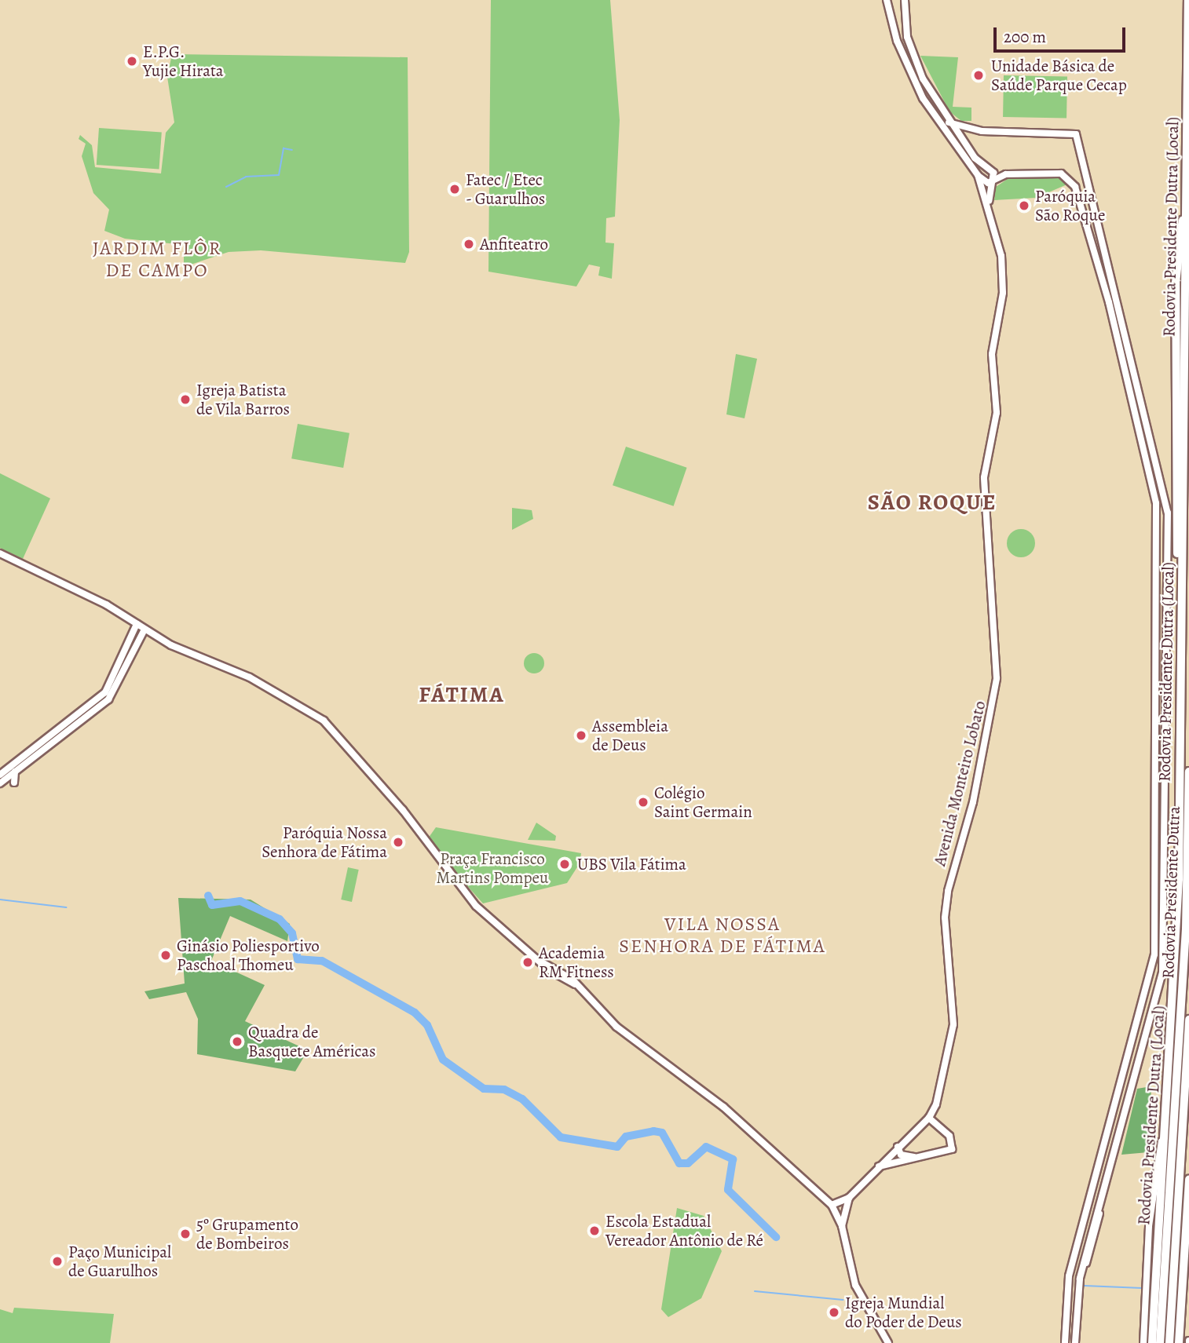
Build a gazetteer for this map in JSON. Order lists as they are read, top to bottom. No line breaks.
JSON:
{"streets":{"highway":["Rodovia Presidente Dutra (Local)","Rodovia Presidente Dutra"],"main road":["Avenida Monteiro Lobato"]},"districts":["JARDIM FLÔR DE CAMPO","SÃO ROQUE","FÁTIMA","VILA NOSSA SENHORA DE FÁTIMA"],"parks":["Praça Francisco Martins Pompeu"],"places":["E.P.G. Yujie Hirata","Unidade Básica de Saúde Parque Cecap","Fatec / Etec - Guarulhos","Paróquia São Roque","Anfiteatro","Igreja Batista de Vila Barros","Assembleia de Deus","Colégio Saint Germain","Paróquia Nossa Senhora de Fátima","UBS Vila Fátima","Ginásio Poliesportivo Paschoal Thomeu","Academia RM Fitness","Quadra de Basquete Américas","Escola Estadual Vereador Antônio de Ré","5º Grupamento de Bombeiros","Paço Municipal de Guarulhos","Igreja Mundial do Poder de Deus"],"scale_bar":"200 m"}
